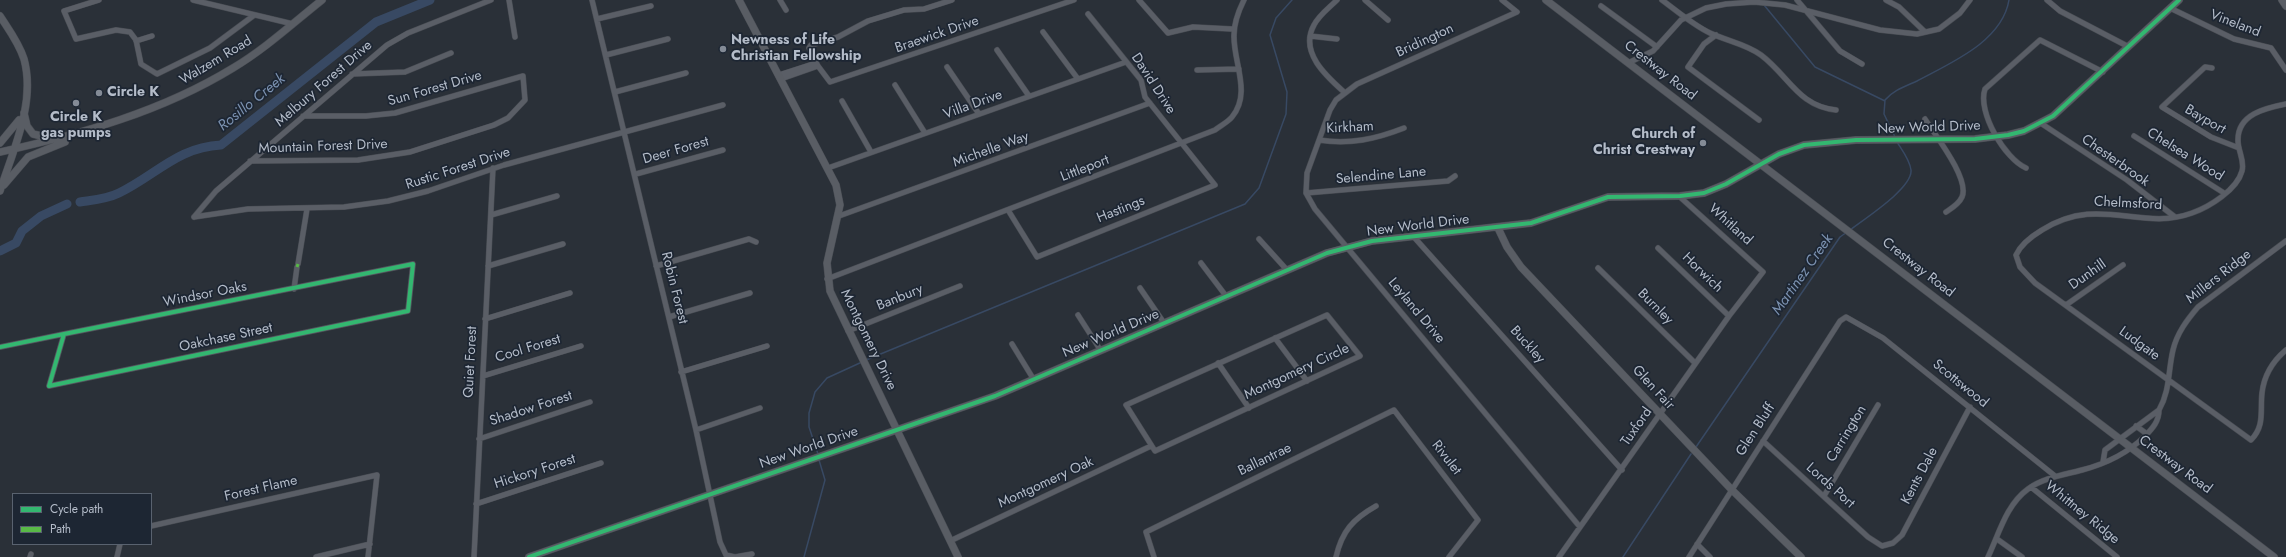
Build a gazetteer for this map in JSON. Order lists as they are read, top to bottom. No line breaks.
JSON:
{"streets":{"main road":["Walzem Road","Crestway Road","New World Drive","Montgomery Drive","Glen Fair"],"street":["Vineland","Braewick Drive","Bridington","Melbury Forest Drive","David Drive","Sun Forest Drive","Villa Drive","Bayport","Kirkham","Mountain Forest Drive","Michelle Way","Deer Forest","Chelsea Wood","Chesterbrook","Rustic Forest Drive","Littleport","Selendine Lane","Chelmsford","Hastings","Whitland","Horwich","Dunhill","Millers Ridge","Robin Forest","Windsor Oaks","Banbury","Burnley","Leyland Drive","Oakchase Street","Ludgate","Buckley","Cool Forest","Quiet Forest","Montgomery Circle","Scottswood","Shadow Forest","Tuxford","Glen Bluff","Carrington","Rivulet","Ballantrae","Hickory Forest","Kents Dale","Montgomery Oak","Lords Port","Forest Flame","Whittney Ridge"]},"crossings":[["Vineland","New World Drive"],["Crestway Road","New World Drive"],["Crestway Road","Millers Ridge"],["Melbury Forest Drive","Sun Forest Drive"],["Melbury Forest Drive","Mountain Forest Drive"],["Melbury Forest Drive","Rustic Forest Drive"],["David Drive","Villa Drive"],["David Drive","Michelle Way"],["David Drive","Littleport"],["David Drive","Hastings"],["Sun Forest Drive","Mountain Forest Drive"],["Villa Drive","Montgomery Drive"],["Bayport","Chelmsford"],["New World Drive","Chesterbrook"],["New World Drive","Whitland"],["New World Drive","Robin Forest"],["New World Drive","Leyland Drive"],["New World Drive","Montgomery Drive"],["New World Drive","Buckley"],["New World Drive","Glen Fair"],["Michelle Way","Montgomery Drive"],["Deer Forest","Robin Forest"],["Chelsea Wood","Chelmsford"],["Chesterbrook","Chelmsford"],["Rustic Forest Drive","Robin Forest"],["Rustic Forest Drive","Quiet Forest"],["Littleport","Hastings"],["Littleport","Montgomery Drive"],["Selendine Lane","Leyland Drive"],["Chelmsford","Ludgate"],["Whitland","Tuxford"],["Horwich","Tuxford"],["Dunhill","Ludgate"],["Millers Ridge","Ludgate"],["Millers Ridge","Scottswood"],["Millers Ridge","Whittney Ridge"],["Windsor Oaks","Oakchase Street"],["Banbury","Montgomery Drive"],["Burnley","Tuxford"],["Leyland Drive","Tuxford"],["Montgomery Drive","Montgomery Oak"],["Buckley","Tuxford"],["Cool Forest","Quiet Forest"],["Quiet Forest","Shadow Forest"],["Quiet Forest","Hickory Forest"],["Montgomery Circle","Montgomery Oak"],["Scottswood","Glen Bluff"],["Scottswood","Kents Dale"],["Glen Fair","Tuxford"],["Glen Fair","Glen Bluff"],["Glen Bluff","Lords Port"],["Carrington","Lords Port"],["Rivulet","Ballantrae"],["Kents Dale","Lords Port"]],"water":["Rosillo Creek","Martinez Creek"],"places":["Newness of Life Christian Fellowship","Circle K","Circle K gas pumps","Church of Christ Crestway"],"legend":["Cycle path","Path"]}
